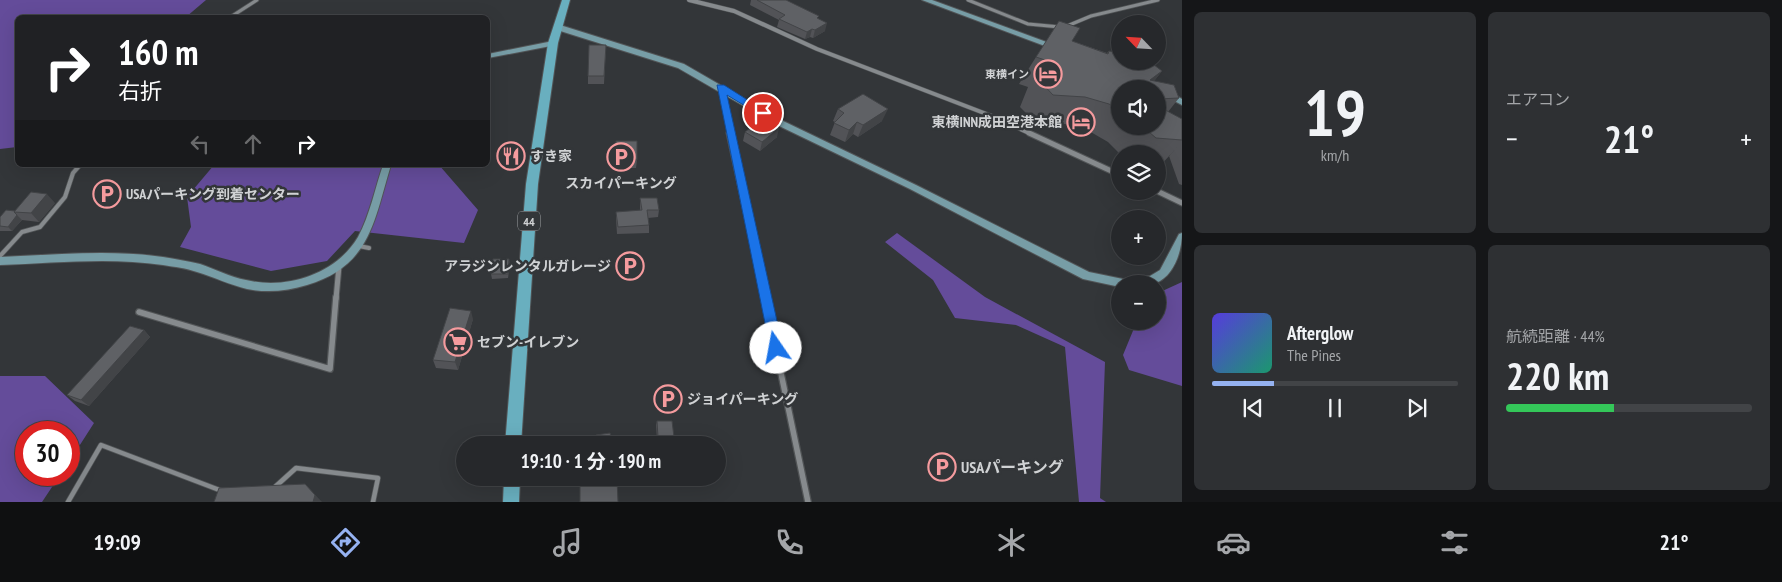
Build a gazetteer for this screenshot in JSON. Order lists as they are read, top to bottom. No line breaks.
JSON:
{"streets":{"main road":["44"]},"places":{"hotel":["東横イン","東横INN成田空港本館"],"restaurant":["すき家"],"parking":["スカイパーキング","USAパーキング到着センター","アラジンレンタルガレージ","ジョイパーキング","USAパーキング"],"supermarket":["セブン-イレブン"]},"north":"top left","page":{"tile":[["19","km/h"],"エアコン",["航続距離 · 44%","220 km"]],"map_buttons":["+","−"],"turn":["160 m","右折"],"heat":["−","21°","+"],"song":["Afterglow","The Pines"],"limit":"30","trip":"19:10 · 1 分 · 190 m","tabs":["19:09","21°"]}}
